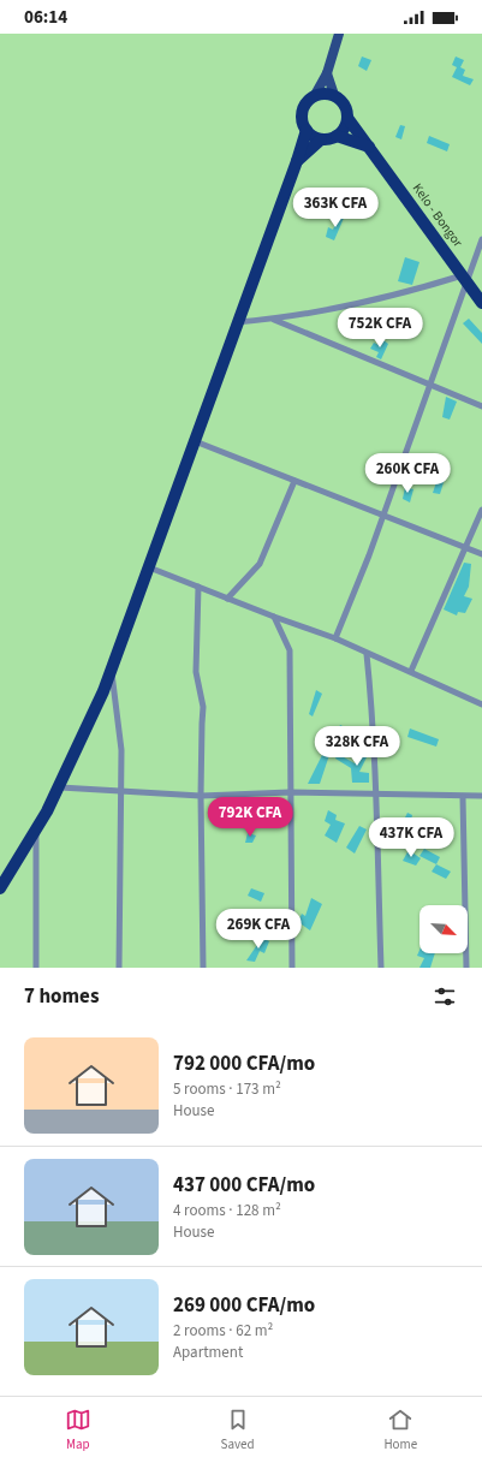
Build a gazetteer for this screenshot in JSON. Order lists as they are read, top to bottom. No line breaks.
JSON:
{"streets":{"highway":["Kelo - Bongor"]},"north":"bottom right","page":{"status":"06:14","price":["363K CFA","752K CFA","260K CFA","328K CFA","792K CFA","437K CFA","269K CFA"],"heading":"7 homes","list":[{"name":"792 000 CFA/mo","note":"5 rooms · 173 m² · House"},{"name":"437 000 CFA/mo","note":"4 rooms · 128 m² · House"},{"name":"269 000 CFA/mo","note":"2 rooms · 62 m² · Apartment"}],"tabs":["Map","Saved","Home"]}}
